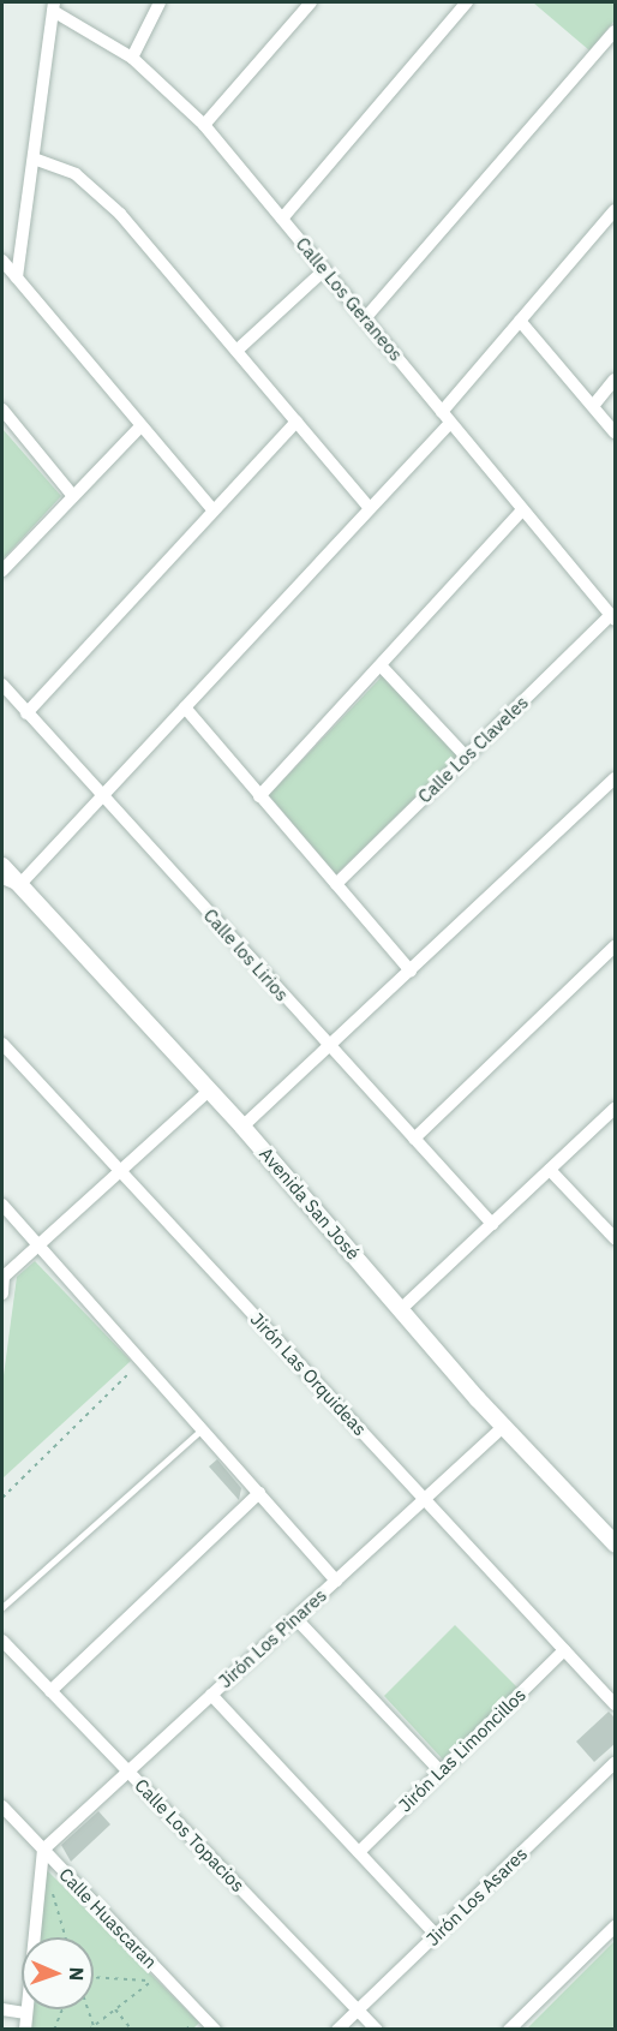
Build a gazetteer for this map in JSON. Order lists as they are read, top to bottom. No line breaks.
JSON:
{"streets":{"street":["Calle Los Geraneos","Calle Los Claveles","Calle los Lirios","Avenida San José","Jirón Las Orquideas","Jirón Los Pinares","Jirón Las Limoncillos","Calle Los Topacios","Jirón Los Asares","Calle Huascaran"]},"crossings":[["Calle Los Geraneos","Calle Los Claveles"],["Avenida San José","Jirón Los Pinares"],["Jirón Las Orquideas","Jirón Los Pinares"],["Jirón Las Orquideas","Jirón Las Limoncillos"],["Jirón Los Pinares","Calle Los Topacios"],["Jirón Los Pinares","Calle Huascaran"],["Calle Los Topacios","Jirón Los Asares"]],"north":"right"}
